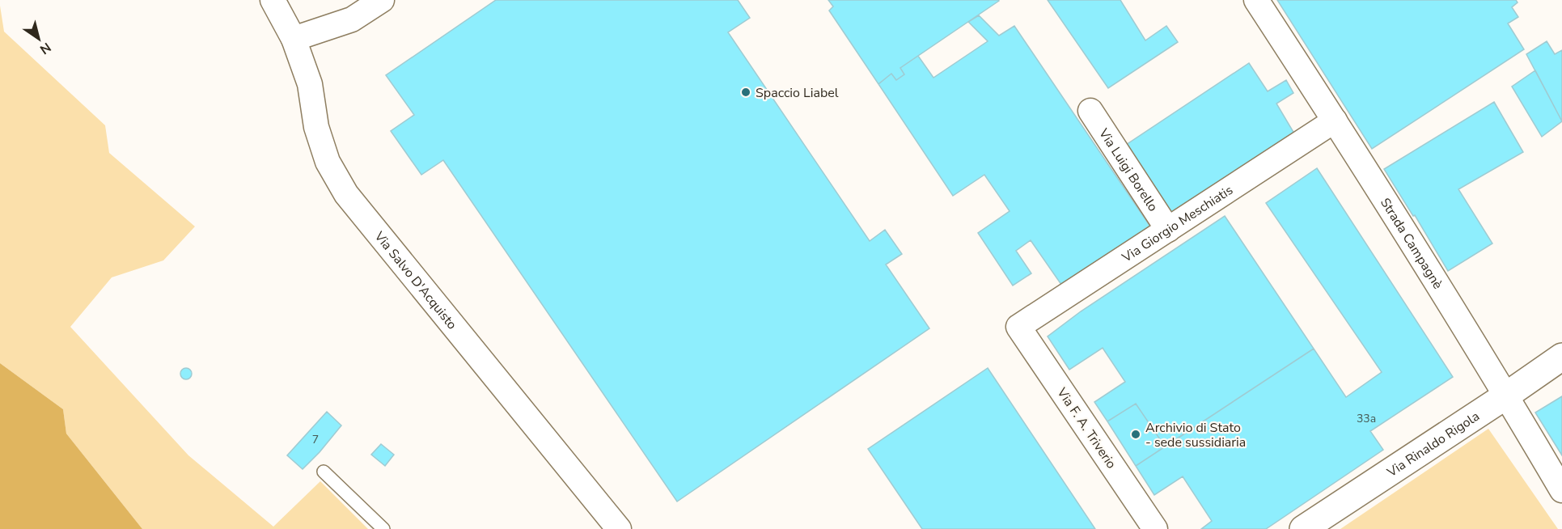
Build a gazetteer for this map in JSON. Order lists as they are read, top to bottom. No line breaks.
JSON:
{"streets":{"street":["Via Luigi Borello","Via Giorgio Meschiatis","Strada Campagnè","Via Salvo D'Acquisto","Via F. A. Triverio","Via Rinaldo Rigola"]},"crossings":[["Via Luigi Borello","Via Giorgio Meschiatis"],["Via Giorgio Meschiatis","Strada Campagnè"],["Via Giorgio Meschiatis","Via F. A. Triverio"],["Strada Campagnè","Via Rinaldo Rigola"]],"places":["Spaccio Liabel","Archivio di Stato - sede sussidiaria"],"house_numbers":["33a","7"],"north":"bottom right"}
